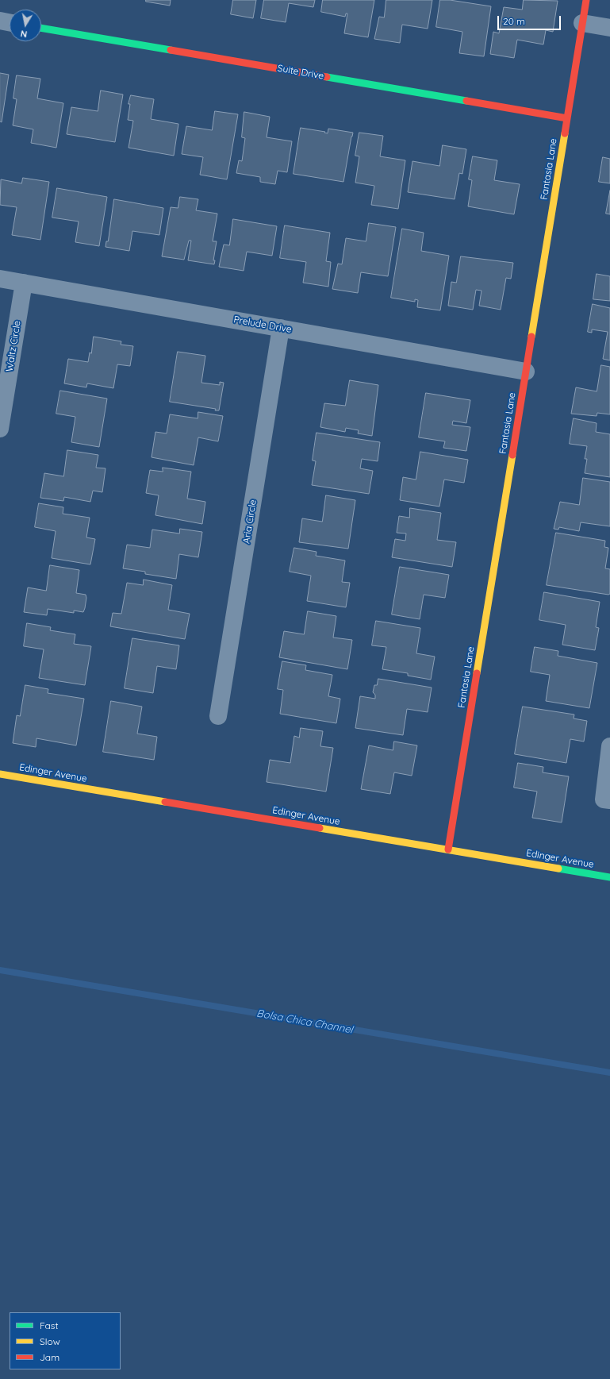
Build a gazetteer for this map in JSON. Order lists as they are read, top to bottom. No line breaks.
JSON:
{"streets":{"street":["Suite Drive","Fantasia Lane","Prelude Drive","Waltz Circle","Aria Circle","Edinger Avenue"]},"crossings":[["Suite Drive","Fantasia Lane"],["Fantasia Lane","Prelude Drive"],["Fantasia Lane","Edinger Avenue"],["Prelude Drive","Waltz Circle"],["Prelude Drive","Aria Circle"]],"water":["Bolsa Chica Channel"],"legend":["Fast","Slow","Jam"],"scale_bar":"20 m","north":"bottom"}
